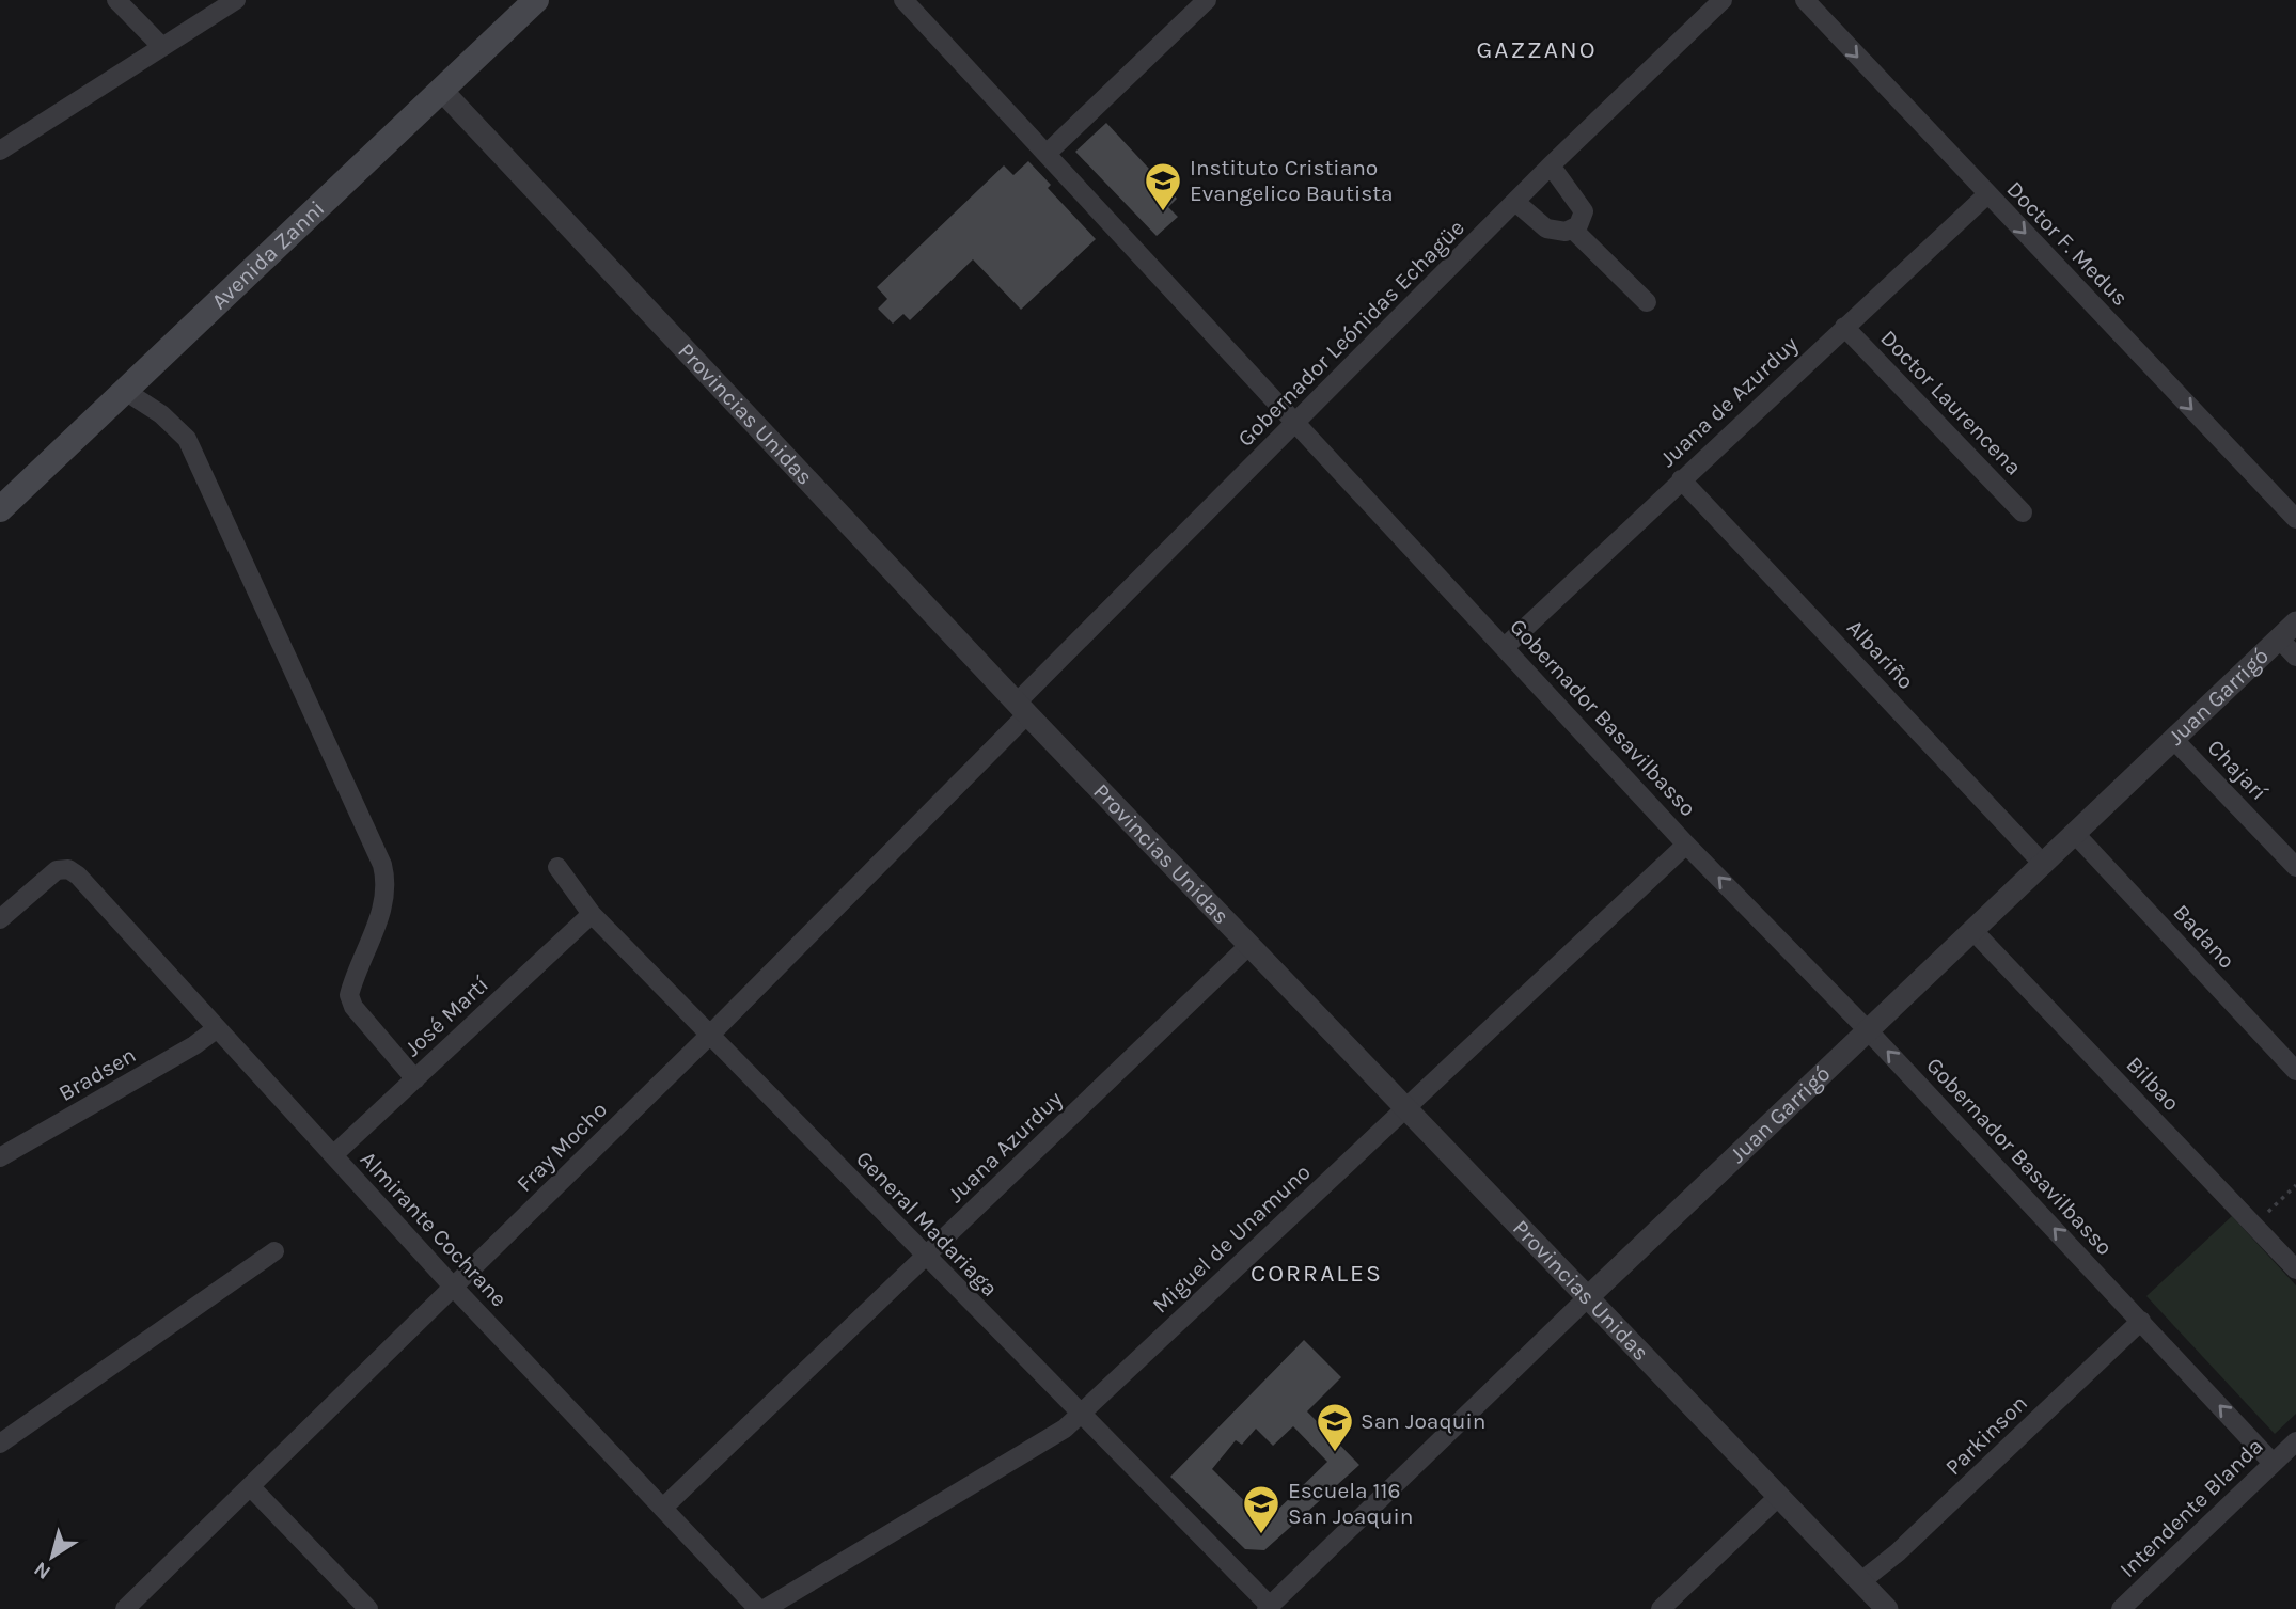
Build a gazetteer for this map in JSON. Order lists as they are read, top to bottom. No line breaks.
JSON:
{"streets":{"main road":["Avenida Zanni"],"street":["Doctor F. Medus","Gobernador Leónidas Echagüe","Juana de Azurduy","Doctor Laurencena","Provincias Unidas","Albariño","Juan Garrigó","Gobernador Basavilbasso","Chajarí","Badano","José Martí","Bradsen","Bilbao","Fray Mocho","Juana Azurduy","General Madariaga","Almirante Cochrane","Miguel de Unamuno","Parkinson","Intendente Blanda"]},"crossings":[["Doctor F. Medus","Juana de Azurduy"],["Avenida Zanni","Provincias Unidas"],["Gobernador Leónidas Echagüe","Provincias Unidas"],["Gobernador Leónidas Echagüe","Gobernador Basavilbasso"],["Gobernador Leónidas Echagüe","Fray Mocho"],["Juana de Azurduy","Doctor Laurencena"],["Juana de Azurduy","Albariño"],["Juana de Azurduy","Gobernador Basavilbasso"],["Provincias Unidas","Juan Garrigó"],["Provincias Unidas","Fray Mocho"],["Provincias Unidas","Juana Azurduy"],["Provincias Unidas","Miguel de Unamuno"],["Provincias Unidas","Parkinson"],["Albariño","Juan Garrigó"],["Juan Garrigó","Gobernador Basavilbasso"],["Juan Garrigó","Chajarí"],["Juan Garrigó","Badano"],["Juan Garrigó","Bilbao"],["Juan Garrigó","General Madariaga"],["Gobernador Basavilbasso","Miguel de Unamuno"],["Gobernador Basavilbasso","Parkinson"],["Gobernador Basavilbasso","Intendente Blanda"],["José Martí","General Madariaga"],["José Martí","Almirante Cochrane"],["Bradsen","Almirante Cochrane"],["Fray Mocho","General Madariaga"],["Fray Mocho","Almirante Cochrane"],["Juana Azurduy","General Madariaga"],["Juana Azurduy","Almirante Cochrane"],["General Madariaga","Miguel de Unamuno"]],"one_way":["Doctor F. Medus","Gobernador Basavilbasso"],"districts":["GAZZANO","CORRALES"],"places":{"school or university":["Instituto Cristiano Evangelico Bautista","San Joaquin","Escuela 116 San Joaquin"]},"north":"bottom left"}
